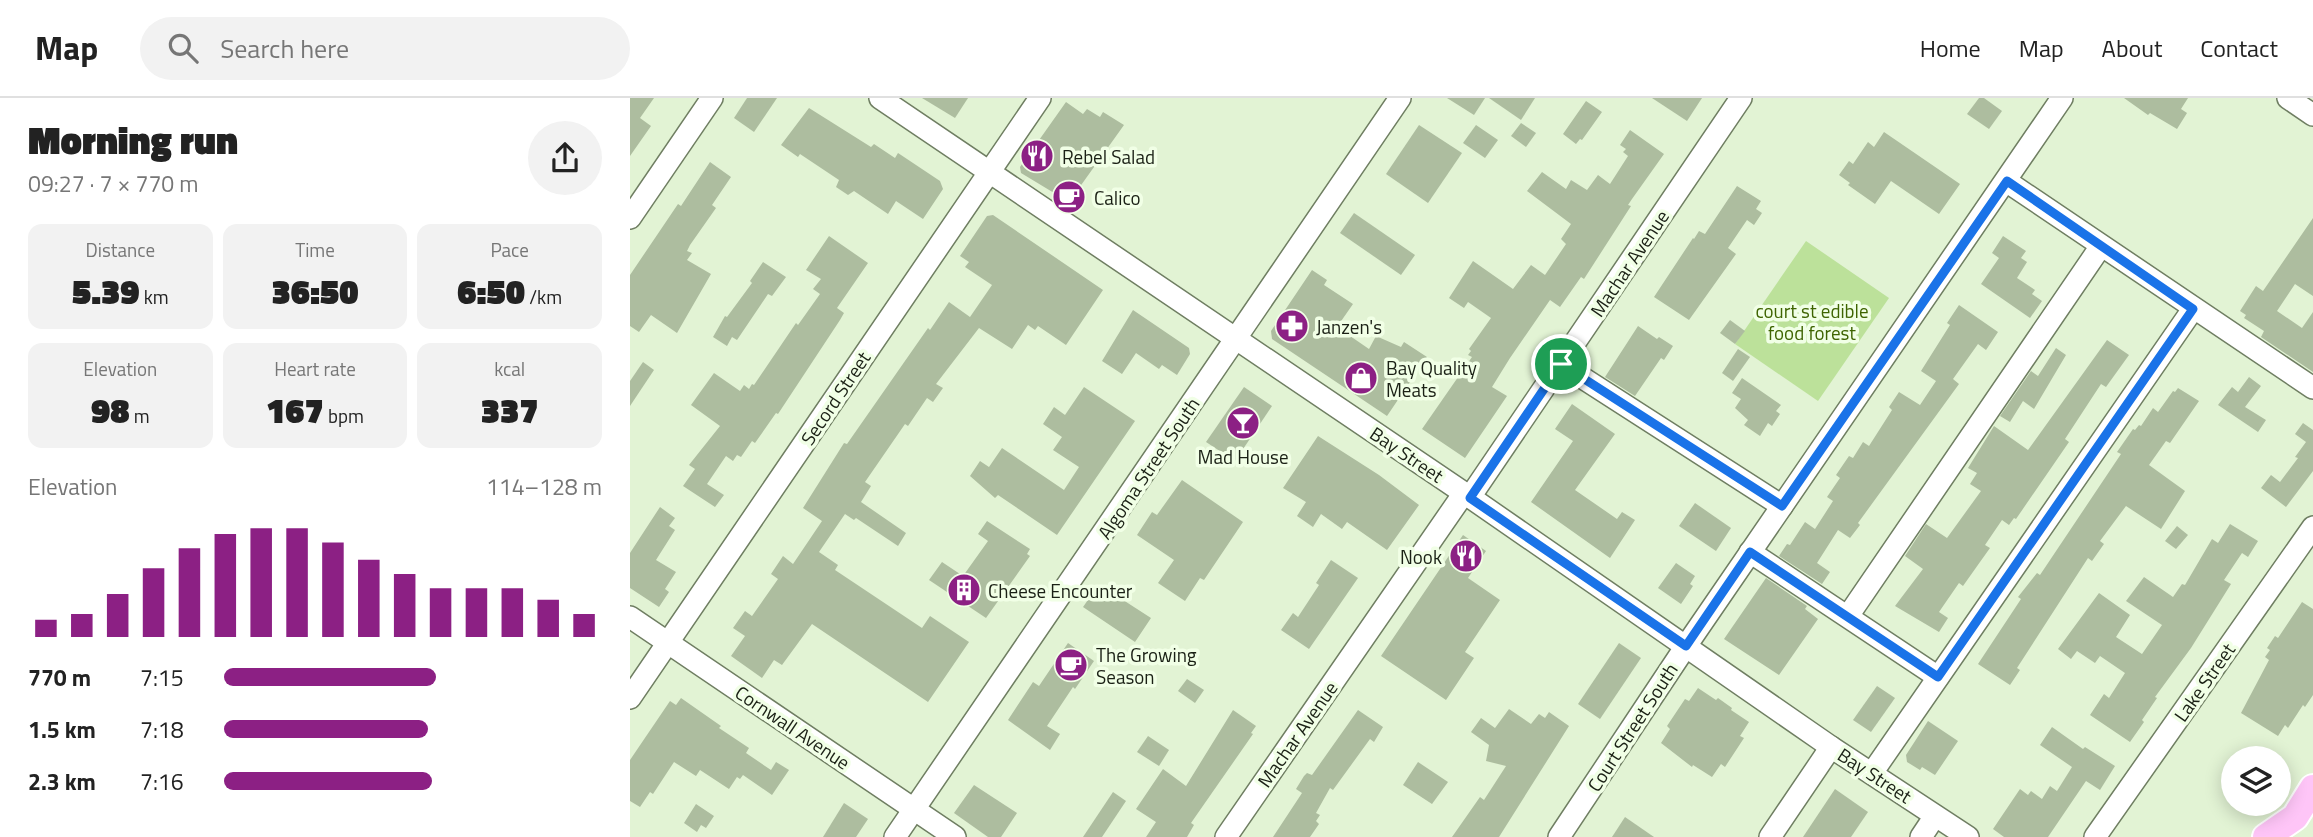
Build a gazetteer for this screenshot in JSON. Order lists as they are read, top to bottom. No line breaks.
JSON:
{"streets":{"street":["Machar Avenue","Secord Street","Bay Street","Algoma Street South","Lake Street","Cornwall Avenue","Court Street South"]},"crossings":[["Machar Avenue","Bay Street"],["Secord Street","Bay Street"],["Secord Street","Cornwall Avenue"],["Bay Street","Algoma Street South"],["Bay Street","Court Street South"],["Algoma Street South","Cornwall Avenue"]],"parks":["court st edible food forest"],"places":{"restaurant":["Rebel Salad","Nook"],"cafe":["Calico","The Growing Season"],"pharmacy":["Janzen's"],"shop":["Bay Quality Meats"],"bar":["Mad House"],"building":["Cheese Encounter"]},"page":{"header":"Map","search":"Search here","nav":["Home","Map","About","Contact"],"heading":["Morning run","09:27 · 7 × 770 m"],"stats":[["Distance","5.39 km"],["Time","36:50"],["Pace","6:50 /km"],["Elevation","98 m"],["Heart rate","167 bpm"],["kcal","337"]],"chart":["Elevation","114–128 m"],"list":[{"name":"770 m","note":"7:15"},{"name":"1.5 km","note":"7:18"},{"name":"2.3 km","note":"7:16"}]}}
